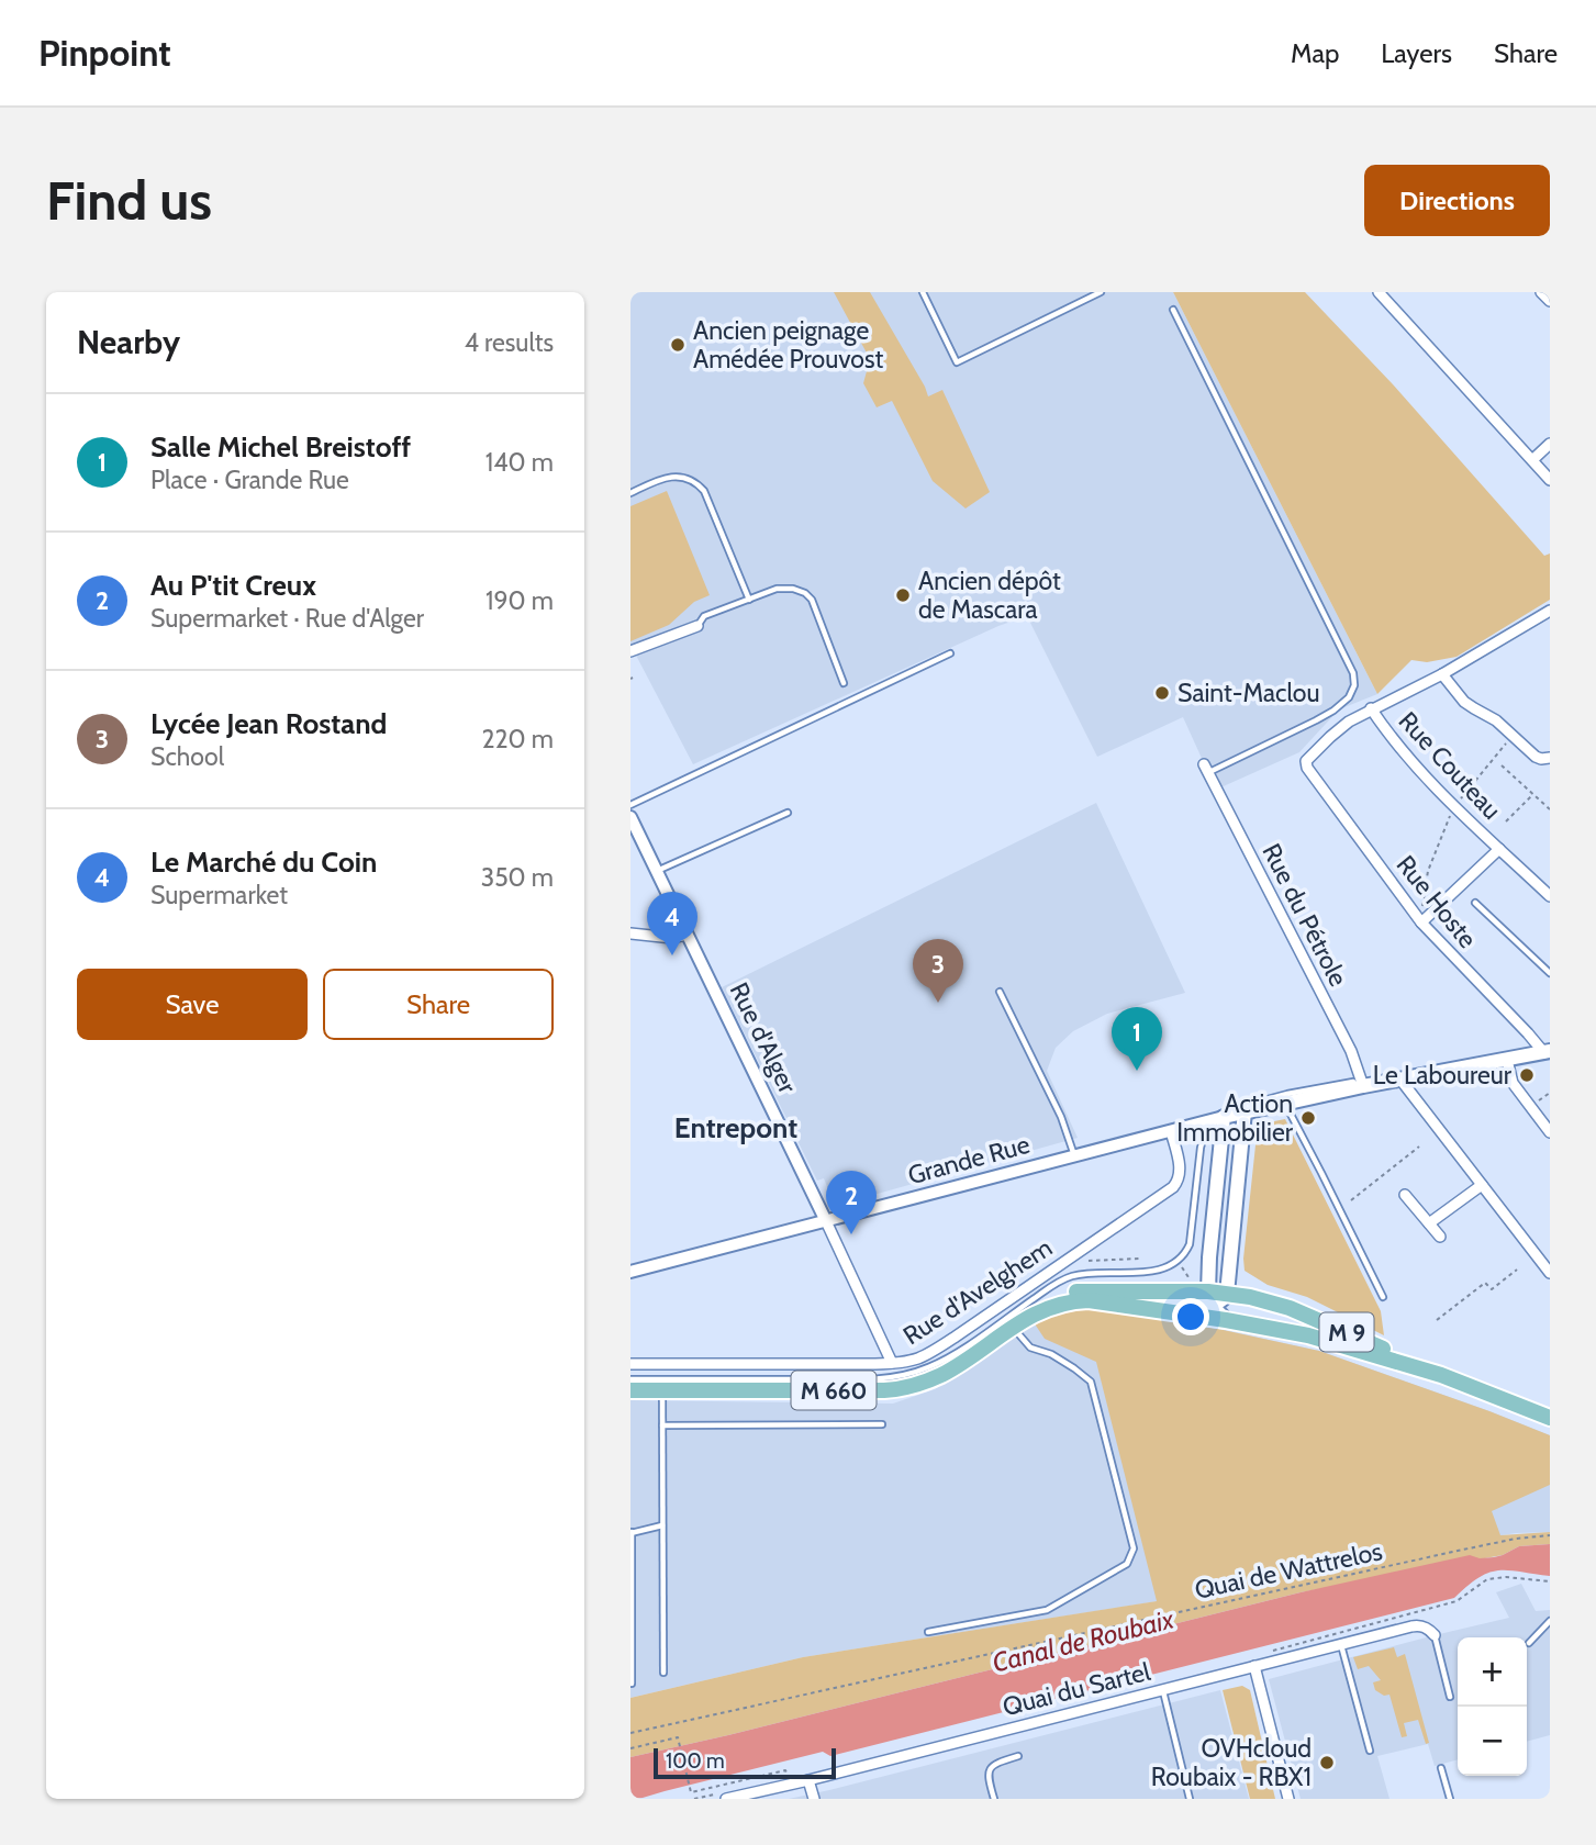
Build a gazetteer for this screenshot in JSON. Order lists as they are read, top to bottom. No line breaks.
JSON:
{"streets":{"main road":["Grande Rue","M 9","M 660"],"street":["Rue Couteau","Rue Hoste","Rue du Pétrole","Rue d'Alger","Rue d'Avelghem","Quai du Sartel"],"path":["Quai de Wattrelos"]},"crossings":[["Rue Couteau","Rue Hoste"],["Rue Hoste","Grande Rue"],["Rue du Pétrole","Grande Rue"],["Rue d'Alger","Grande Rue"],["Rue d'Alger","Rue d'Avelghem"],["Grande Rue","Rue d'Avelghem"],["M 9","M 660"]],"districts":["Entrepont"],"water":["Canal de Roubaix"],"places":["Ancien peignage Amédée Prouvost","Ancien dépôt de Mascara","Saint-Maclou","Le Laboureur","Action Immobilier","OVHcloud Roubaix - RBX1"],"scale_bar":"100 m","page":{"header":"Pinpoint","nav":["Map","Layers","Share"],"buttons":["Directions",["Save","Share"]],"title":"Find us","heading":["Nearby","4 results"],"list":[{"mark":"1","name":"Salle Michel Breistoff","note":"Place · Grande Rue","value":"140 m"},{"mark":"2","name":"Au P'tit Creux","note":"Supermarket · Rue d'Alger","value":"190 m"},{"mark":"3","name":"Lycée Jean Rostand","note":"School","value":"220 m"},{"mark":"4","name":"Le Marché du Coin","note":"Supermarket","value":"350 m"}],"pins":["4","3","1","2"],"map_buttons":["+","−"],"scale":"100 m"}}
